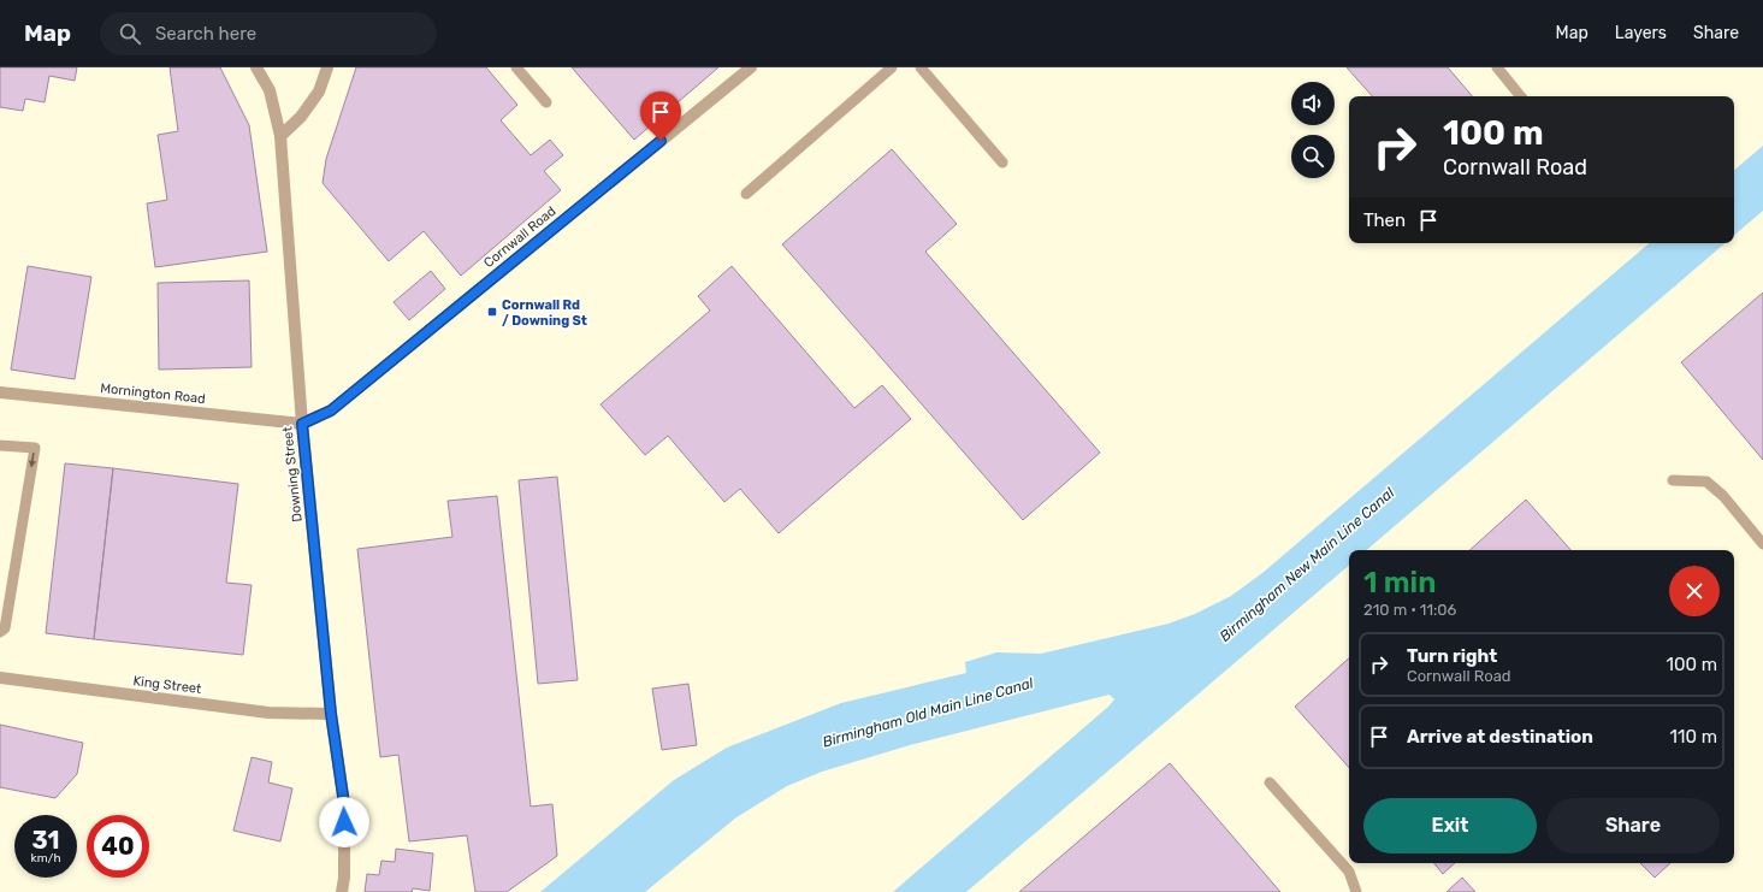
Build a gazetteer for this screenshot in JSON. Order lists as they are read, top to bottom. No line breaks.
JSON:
{"streets":{"street":["Cornwall Road","Mornington Road","Downing Street","King Street"]},"crossings":[["Cornwall Road","Mornington Road"],["Cornwall Road","Downing Street"],["Mornington Road","Downing Street"],["Downing Street","King Street"]],"water":["Birmingham New Main Line Canal","Birmingham Old Main Line Canal"],"places":{"transit":["Cornwall Rd / Downing St"]},"page":{"header":"Map","search":"Search here","nav":["Map","Layers","Share"],"turn":["100 m","Cornwall Road"],"then":"Then","heading":["1 min","210 m · 11:06"],"list":[{"name":"Turn right","note":"Cornwall Road","value":"100 m"},{"name":"Arrive at destination","value":"110 m"}],"buttons":["Exit","Share"],"speed":"31 km/h","limit":"40"}}
